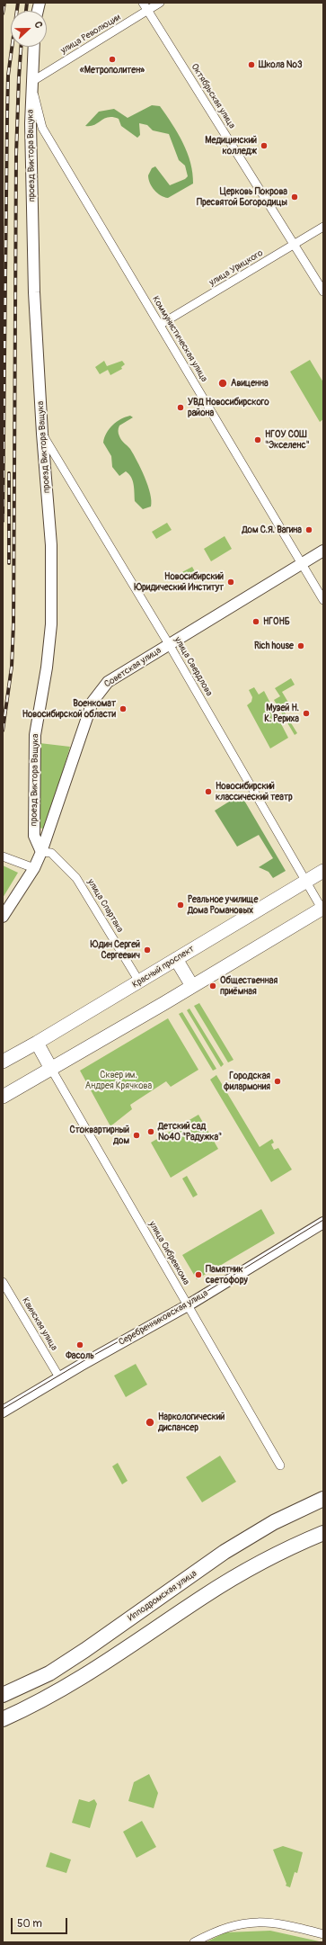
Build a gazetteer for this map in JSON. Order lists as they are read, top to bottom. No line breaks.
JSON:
{"streets":{"highway":["Ипподромская улица"],"main road":["Красный проспект"],"street":["улица Революции","Октябрьская улица","проезд Виктора Ващука","улица Урицкого","Коммунистическая улица","улица Свердлова","Советская улица","улица Спартака","улица Сибревкома","Серебренниковская улица","Каинская улица"]},"crossings":[["улица Революции","Октябрьская улица"],["улица Революции","проезд Виктора Ващука"],["улица Революции","Коммунистическая улица"],["Октябрьская улица","улица Урицкого"],["проезд Виктора Ващука","Коммунистическая улица"],["проезд Виктора Ващука","улица Свердлова"],["проезд Виктора Ващука","Советская улица"],["проезд Виктора Ващука","улица Спартака"],["улица Урицкого","Коммунистическая улица"],["Коммунистическая улица","Советская улица"],["улица Свердлова","Советская улица"],["улица Свердлова","Красный проспект"],["Советская улица","улица Спартака"],["улица Спартака","Красный проспект"],["улица Сибревкома","Серебренниковская улица"],["Серебренниковская улица","Каинская улица"]],"parks":["Сквер им. Андрея Крячкова"],"places":["«Метрополитен»","Школа №3","Медицинский колледж","Церковь Покрова Пресвятой Богородицы","Авиценна","УВД Новосибирского района","НГОУ СОШ \"Экселенс\"","Дом С.Я. Вагина","Новосибирский Юридический Институт","НГОНБ","Rich house","Военкомат Новосибирской области","Музей Н. К. Рериха","Новосибирский классический театр","Реальное училище Дома Романовых","Юдин Сергей Сергеевич","Общественная приёмная","Городская филармония","Детский сад №40 \"Радужка\"","Стоквартирный дом","Памятник светофору","Фасоль","Наркологический диспансер"],"scale_bar":"50 m","north":"right"}
